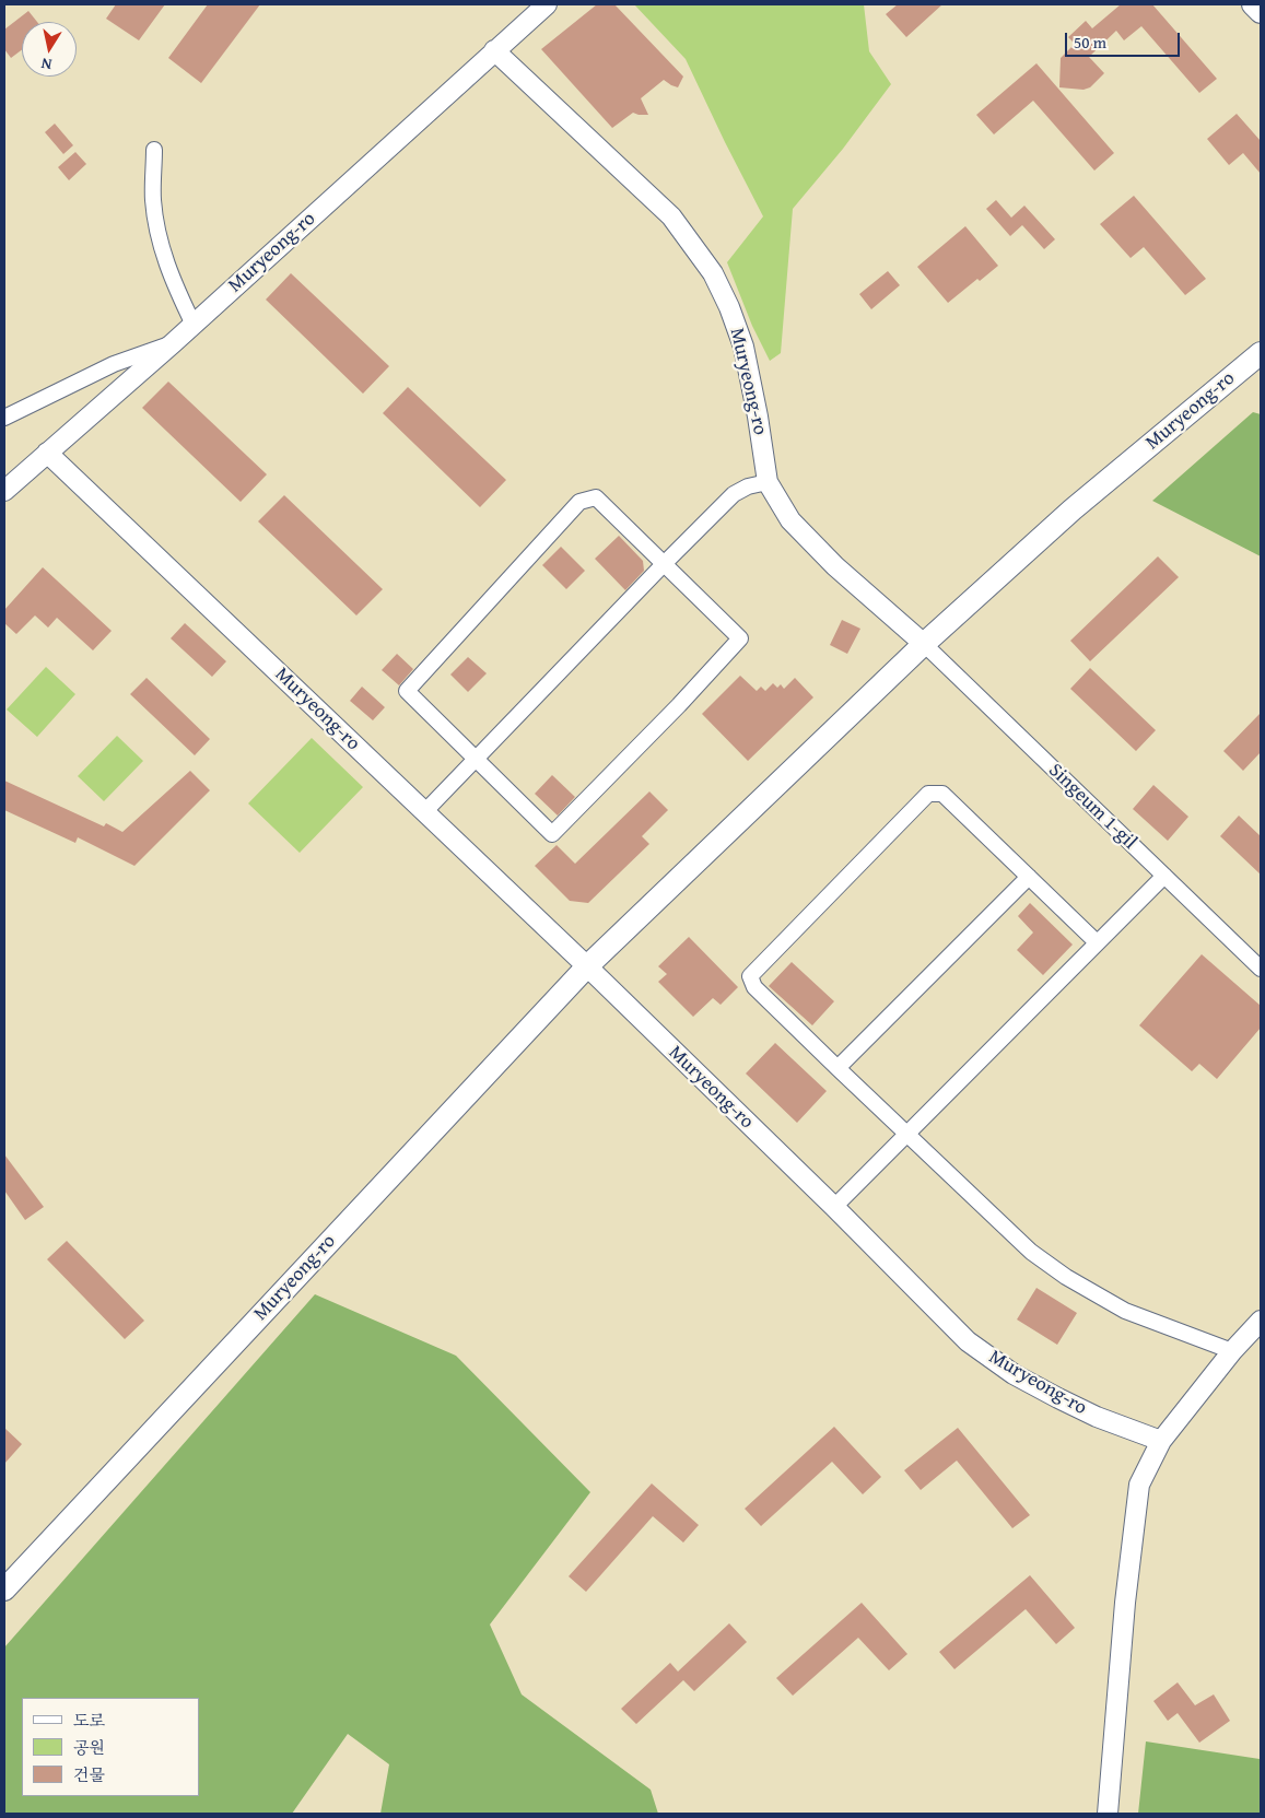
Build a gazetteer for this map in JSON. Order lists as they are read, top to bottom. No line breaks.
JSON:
{"streets":{"main road":["Muryeong-ro"],"street":["Singeum 1-gil"]},"crossings":[["Muryeong-ro","Singeum 1-gil"]],"legend":["도로","공원","건물"],"scale_bar":"50 m","north":"bottom"}
